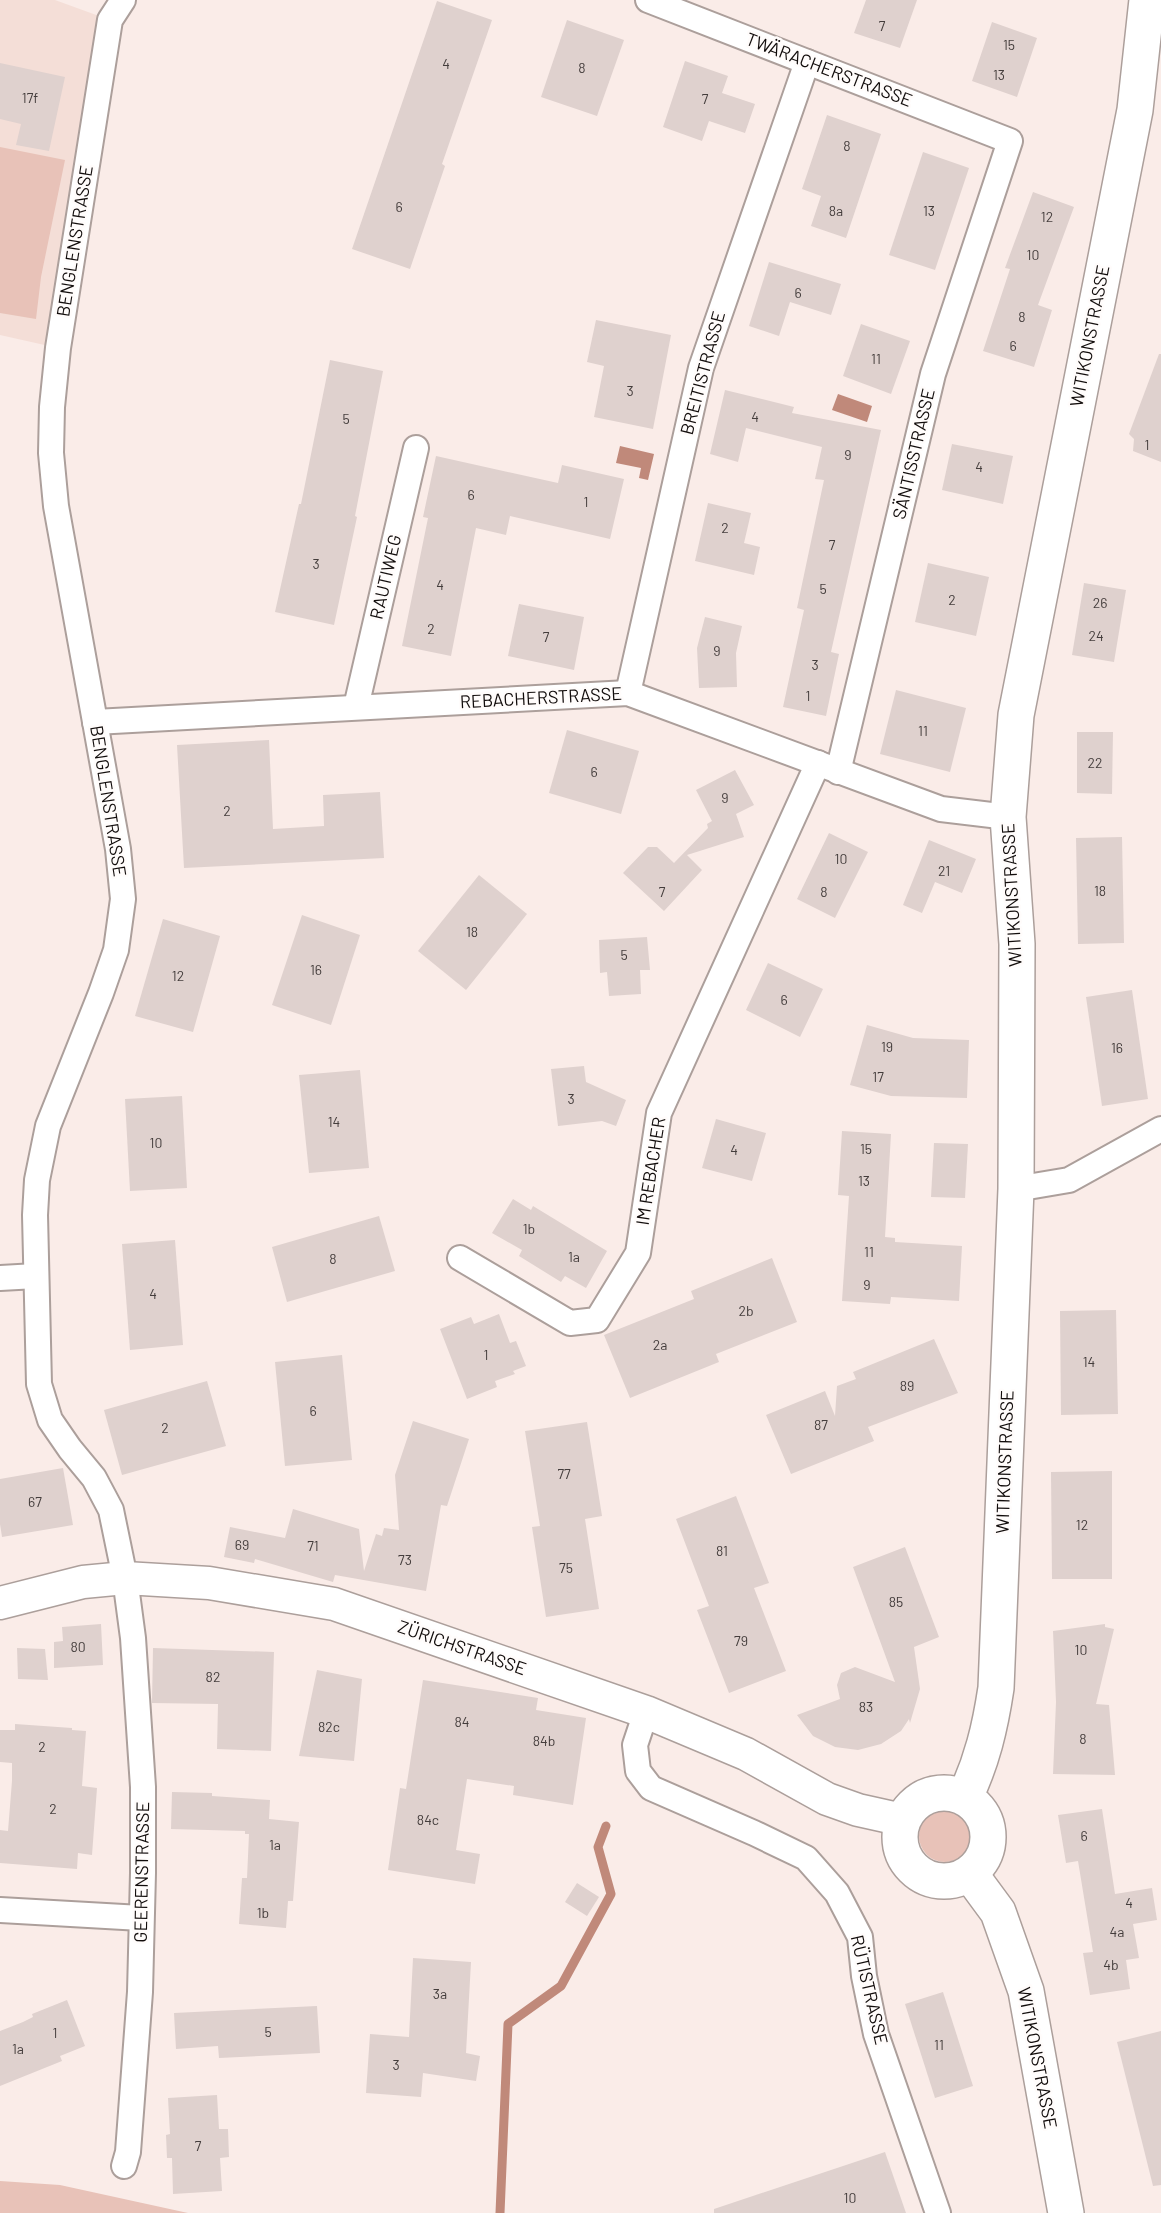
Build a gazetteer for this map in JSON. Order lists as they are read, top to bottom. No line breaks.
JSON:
{"streets":{"main road":["WITIKONSTRASSE"],"street":["TWÄRACHERSTRASSE","BENGLENSTRASSE","BREITISTRASSE","SÄNTISSTRASSE","RAUTIWEG","REBACHERSTRASSE","IM REBACHER","ZÜRICHSTRASSE","GEERENSTRASSE","RÜTISTRASSE"]},"crossings":[["TWÄRACHERSTRASSE","BREITISTRASSE"],["TWÄRACHERSTRASSE","SÄNTISSTRASSE"],["BENGLENSTRASSE","REBACHERSTRASSE"],["BENGLENSTRASSE","ZÜRICHSTRASSE"],["BENGLENSTRASSE","GEERENSTRASSE"],["WITIKONSTRASSE","REBACHERSTRASSE"],["WITIKONSTRASSE","ZÜRICHSTRASSE"],["BREITISTRASSE","REBACHERSTRASSE"],["SÄNTISSTRASSE","REBACHERSTRASSE"],["SÄNTISSTRASSE","IM REBACHER"],["RAUTIWEG","REBACHERSTRASSE"],["REBACHERSTRASSE","IM REBACHER"],["ZÜRICHSTRASSE","GEERENSTRASSE"],["ZÜRICHSTRASSE","RÜTISTRASSE"]],"house_numbers":["7","15","4","8","13","17f","7","8","6","8a","13","12","10","6","8","6","11","3","4","5","1","9","4","6","1","2","7","3","4","5","2","26","2","24","7","9","3","1","11","22","6","9","2","10","21","18","7","8","18","5","16","12","6","19","16","17","3","14","10","15","4","13","1b","11","1a","8","9","4","2b","2a","1","14","89","6","87","2","77","67","12","69","71","81","73","75","85","79","80","10","82","83","84","82c","8","84b","2","2","84c","6","1a","4","1b","4a","4b","3a","5","1","11","1a","3","7","10"]}
